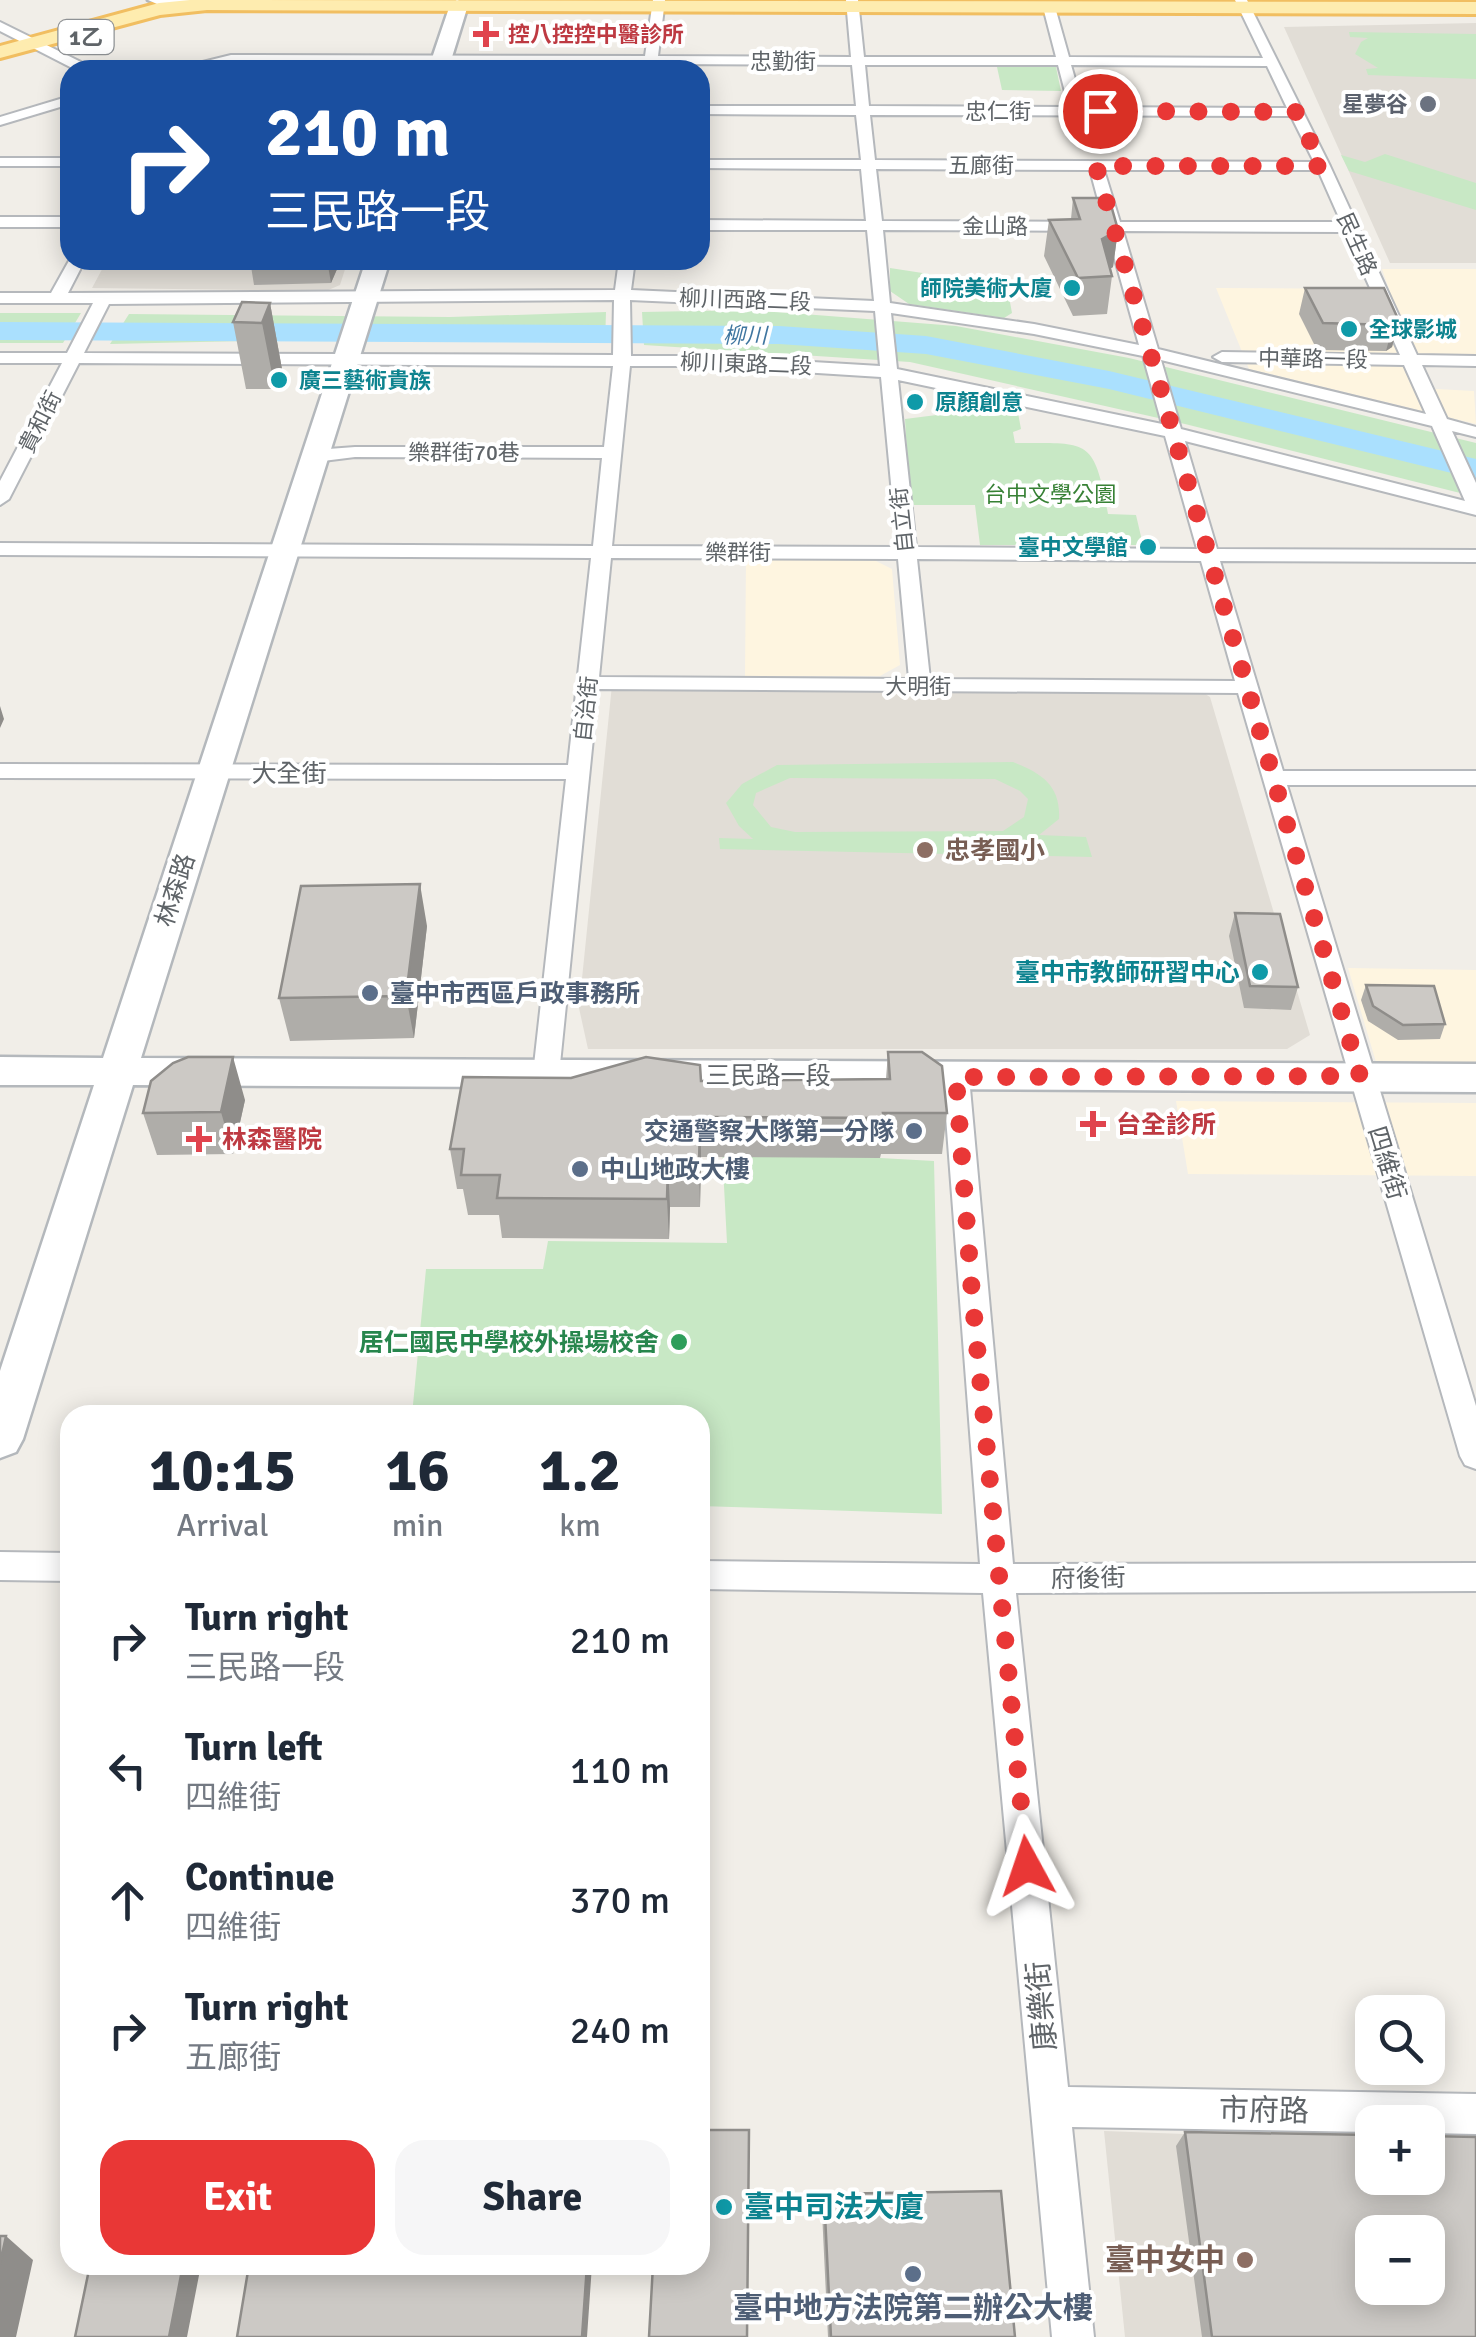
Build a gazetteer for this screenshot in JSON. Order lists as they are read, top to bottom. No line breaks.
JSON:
{"streets":{"main road":["1乙","林森路","三民路一段"],"street":["忠勤街","忠仁街","五廊街","金山路","民生路","柳川西路二段","中華路一段","柳川東路二段","貴和街","樂群街70巷","自立街","樂群街","大明街","自治街","大全街","四維街","府後街","康樂街","市府路"]},"crossings":[["1乙","民生路"],["忠勤街","民生路"],["忠仁街","民生路"],["五廊街","民生路"],["金山路","民生路"],["民生路","柳川西路二段"],["民生路","中華路一段"],["民生路","柳川東路二段"],["柳川西路二段","中華路一段"],["柳川西路二段","貴和街"],["柳川西路二段","自立街"],["柳川西路二段","自治街"],["柳川西路二段","林森路"],["柳川西路二段","四維街"],["中華路一段","四維街"],["柳川東路二段","貴和街"],["柳川東路二段","自立街"],["柳川東路二段","自治街"],["柳川東路二段","林森路"],["柳川東路二段","四維街"],["樂群街70巷","自治街"],["樂群街70巷","林森路"],["自立街","樂群街"],["自立街","大明街"],["樂群街","自治街"],["樂群街","林森路"],["樂群街","四維街"],["大明街","自治街"],["大明街","四維街"],["自治街","大全街"],["自治街","三民路一段"],["大全街","林森路"],["林森路","三民路一段"],["三民路一段","四維街"],["三民路一段","康樂街"],["府後街","康樂街"],["康樂街","市府路"]],"water":["柳川"],"parks":["台中文學公園"],"places":{"health":["控八控控中醫診所","台全診所","林森醫院"],"other":["星夢谷","師院美術大廈","全球影城","廣三藝術貴族","原顏創意","臺中文學館","忠孝國小","臺中市教師研習中心","臺中市西區戶政事務所","交通警察大隊第一分隊","中山地政大樓","居仁國民中學校外操場校舍","臺中司法大廈","臺中女中","臺中地方法院第二辦公大樓"]},"page":{"turn":["210 m","三民路一段"],"eta":["10:15","Arrival","16","min","1.2","km"],"list":[{"name":"Turn right","note":"三民路一段","value":"210 m"},{"name":"Turn left","note":"四維街","value":"110 m"},{"name":"Continue","note":"四維街","value":"370 m"},{"name":"Turn right","note":"五廊街","value":"240 m"}],"map_buttons":["+","−"],"buttons":["Exit","Share"]}}
